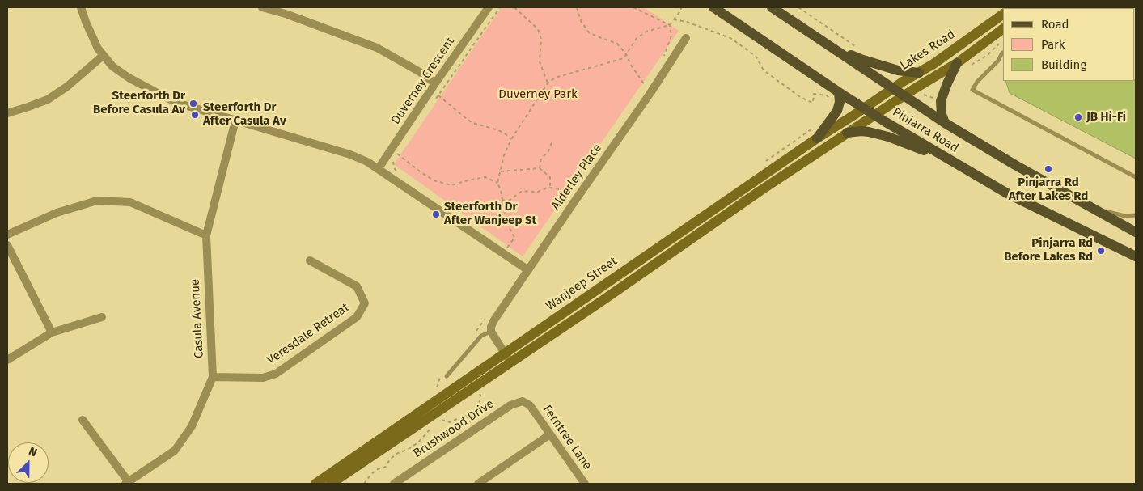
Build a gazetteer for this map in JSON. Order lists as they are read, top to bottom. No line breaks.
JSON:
{"streets":{"main road":["Lakes Road","Pinjarra Road","Wanjeep Street"],"street":["Duverney Crescent","Alderley Place","Casula Avenue","Veresdale Retreat","Brushwood Drive","Ferntree Lane"]},"crossings":[["Lakes Road","Pinjarra Road"],["Lakes Road","Wanjeep Street"],["Pinjarra Road","Wanjeep Street"],["Casula Avenue","Veresdale Retreat"],["Brushwood Drive","Ferntree Lane"]],"parks":["Duverney Park"],"places":["Steerforth Dr Before Casula Av","Steerforth Dr After Casula Av","JB Hi-Fi","Pinjarra Rd After Lakes Rd","Steerforth Dr After Wanjeep St","Pinjarra Rd Before Lakes Rd"],"legend":["Road","Park","Building"],"north":"top right"}
